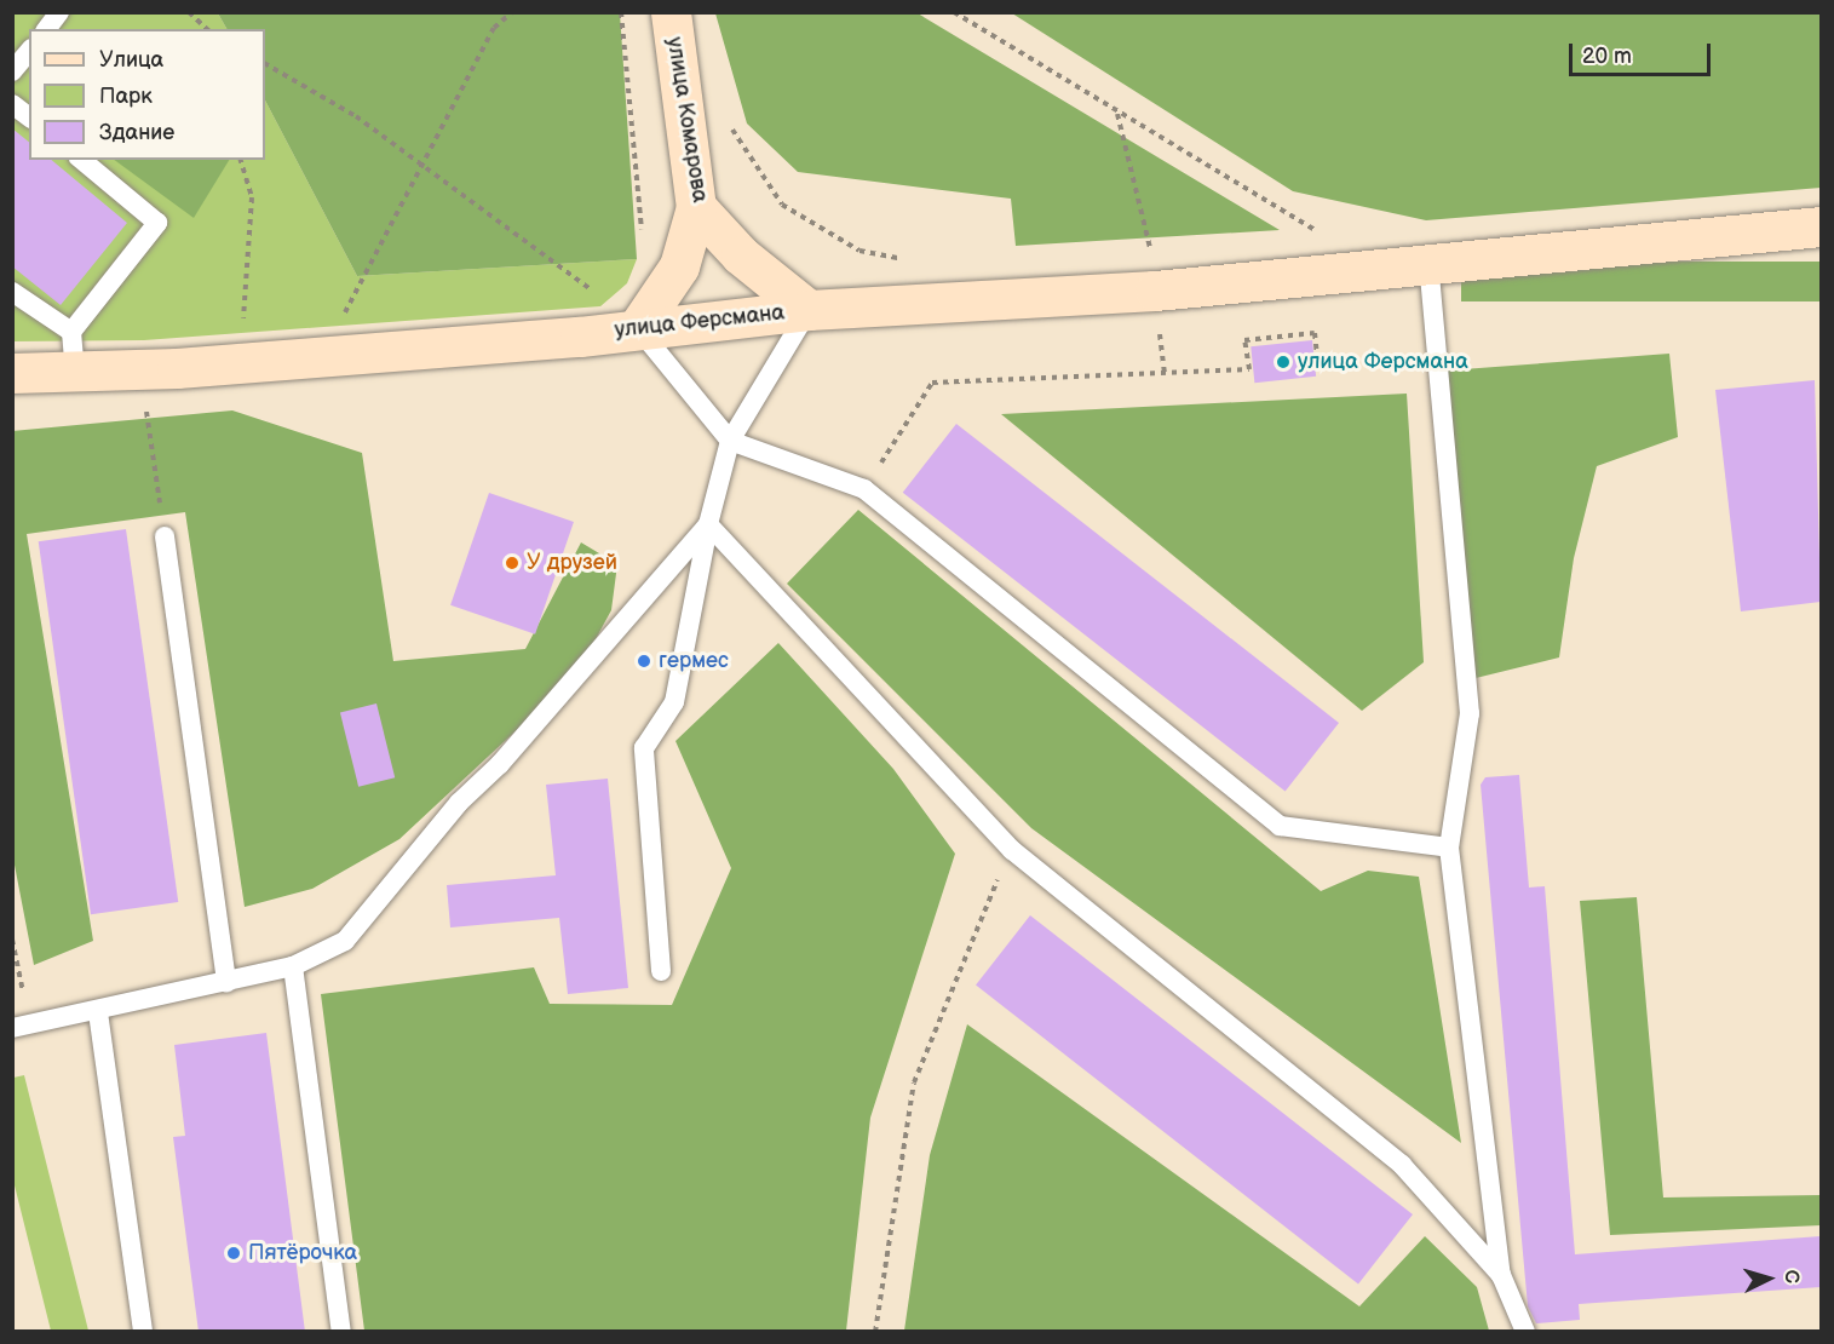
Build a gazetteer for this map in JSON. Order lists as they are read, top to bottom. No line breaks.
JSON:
{"streets":{"street":["улица Комарова","улица Ферсмана"]},"crossings":[["улица Комарова","улица Ферсмана"]],"places":["улица Ферсмана","У друзей","гермес","Пятёрочка"],"legend":["Улица","Парк","Здание"],"scale_bar":"20 m","north":"right"}
